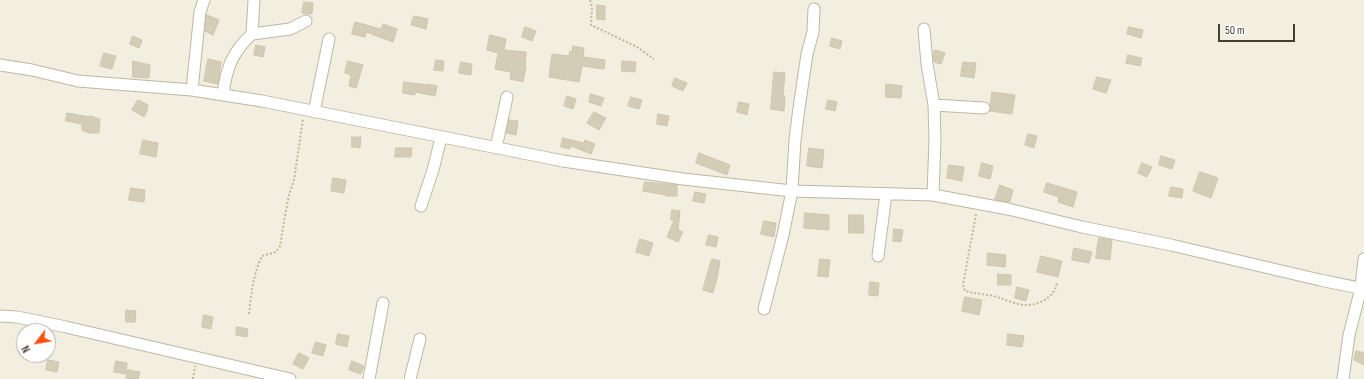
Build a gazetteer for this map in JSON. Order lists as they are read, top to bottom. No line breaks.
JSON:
{"scale_bar":"50 m","north":"bottom left"}
